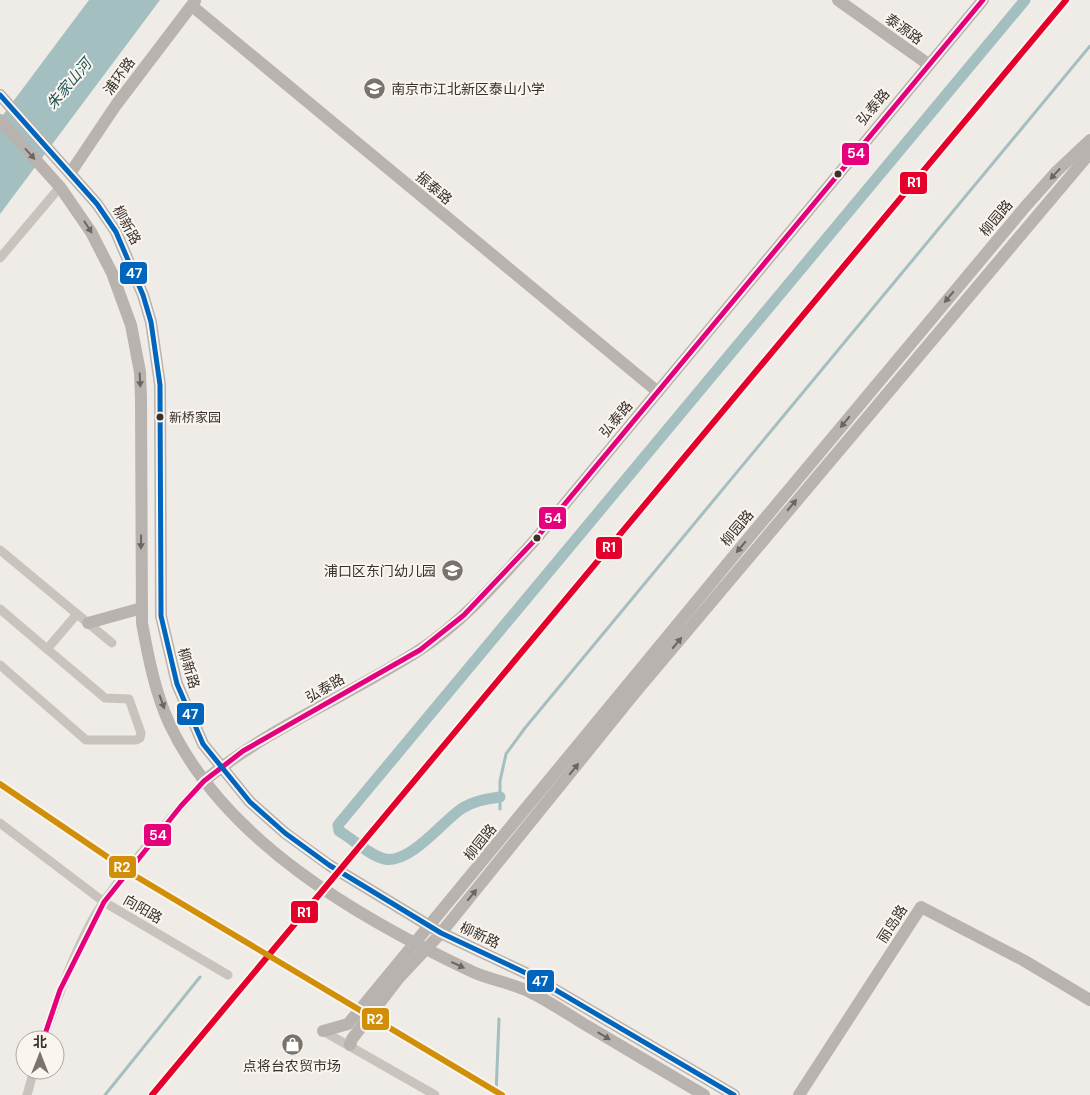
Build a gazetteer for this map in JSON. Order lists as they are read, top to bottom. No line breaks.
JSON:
{"streets":{"street":["泰源路","浦环路","弘泰路","振泰路","柳园路","柳新路","向阳路","丽岛路"]},"crossings":[["泰源路","弘泰路"],["浦环路","振泰路"],["浦环路","柳新路"],["弘泰路","振泰路"],["弘泰路","柳新路"],["柳园路","柳新路"]],"water":["朱家山河"],"places":{"school or university":["南京市江北新区泰山小学","浦口区东门幼儿园"],"other":["新桥家园"],"shop":["点将台农贸市场"]},"lines":["transit line R1","transit line 54","transit line 47","transit line R2"],"north":"top"}
